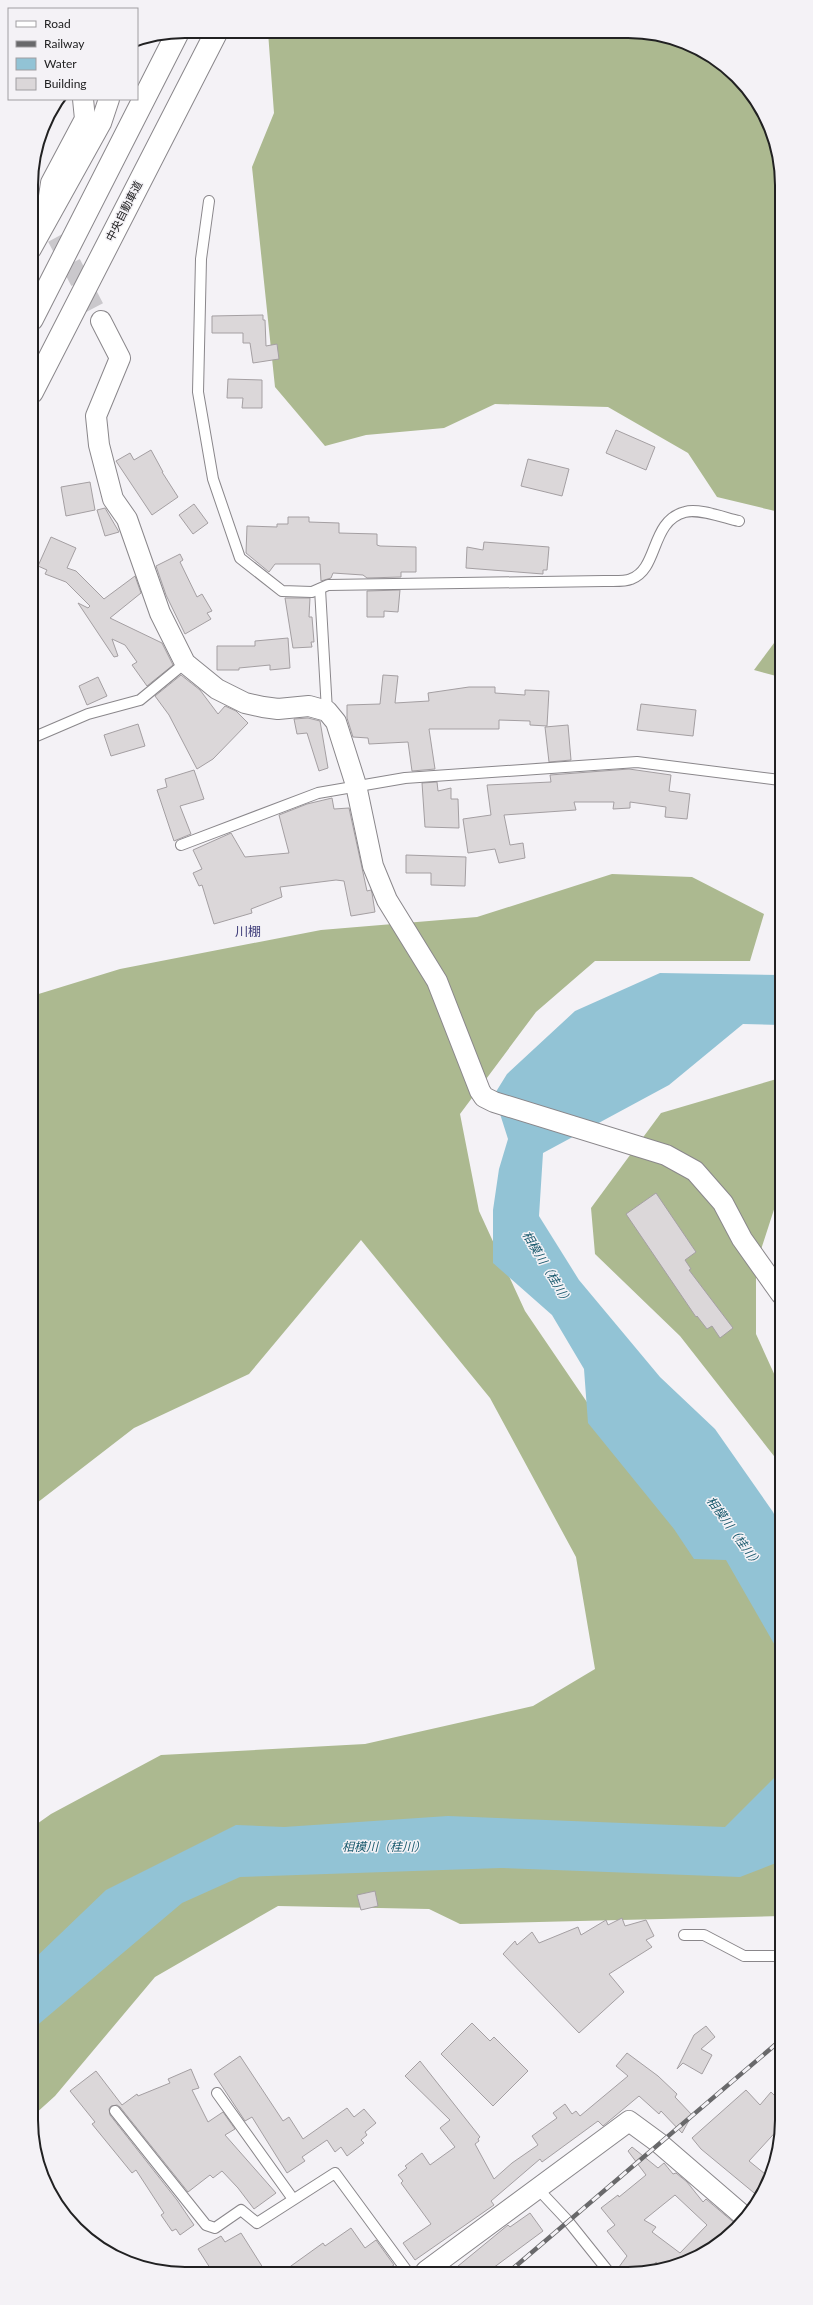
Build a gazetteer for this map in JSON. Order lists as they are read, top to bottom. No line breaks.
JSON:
{"streets":{"highway":["中央自動車道"]},"districts":["川棚"],"water":["相模川（桂川）"],"legend":["Road","Railway","Water","Building"]}
